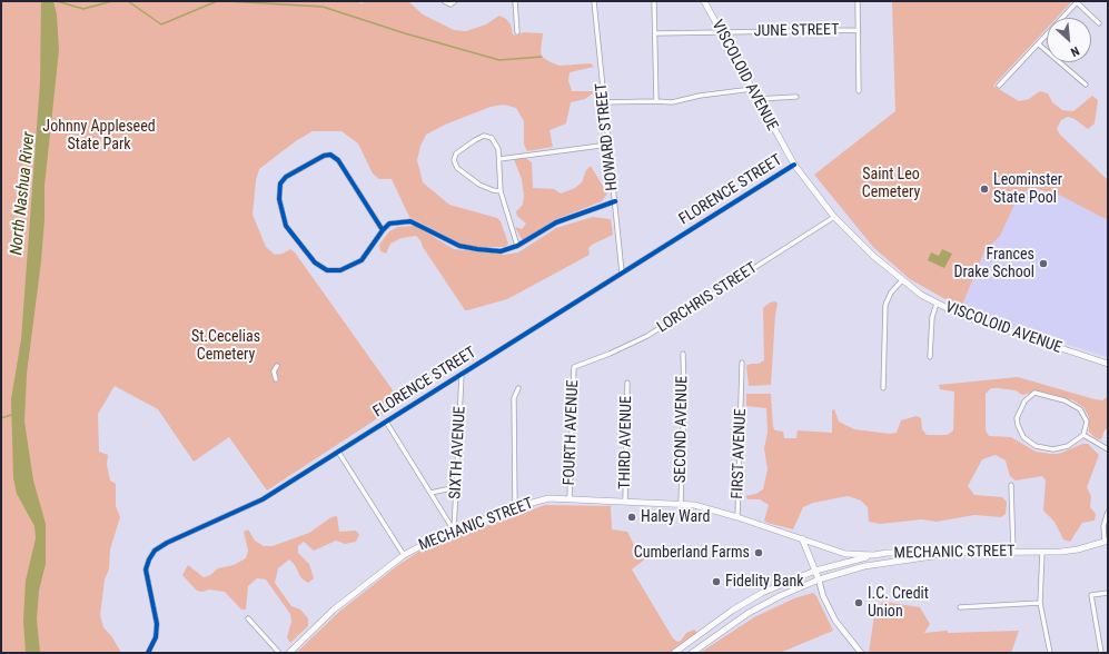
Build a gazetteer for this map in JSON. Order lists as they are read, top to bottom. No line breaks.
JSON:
{"streets":{"main road":["VISCOLOID AVENUE","MECHANIC STREET"],"street":["JUNE STREET","HOWARD STREET","FLORENCE STREET","LORCHRIS STREET","SECOND AVENUE","FOURTH AVENUE","THIRD AVENUE","SIXTH AVENUE","FIRST AVENUE"]},"crossings":[["JUNE STREET","VISCOLOID AVENUE"],["VISCOLOID AVENUE","FLORENCE STREET"],["VISCOLOID AVENUE","LORCHRIS STREET"],["HOWARD STREET","FLORENCE STREET"],["FLORENCE STREET","SIXTH AVENUE"],["LORCHRIS STREET","FOURTH AVENUE"],["SECOND AVENUE","MECHANIC STREET"],["FOURTH AVENUE","MECHANIC STREET"],["THIRD AVENUE","MECHANIC STREET"],["SIXTH AVENUE","MECHANIC STREET"],["FIRST AVENUE","MECHANIC STREET"]],"water":["North Nashua River"],"parks":["Johnny Appleseed State Park","Saint Leo Cemetery","St.Cecelias Cemetery"],"places":["Leominster State Pool","Frances Drake School","Haley Ward","Cumberland Farms","Fidelity Bank","I.C. Credit Union"],"north":"bottom right"}
